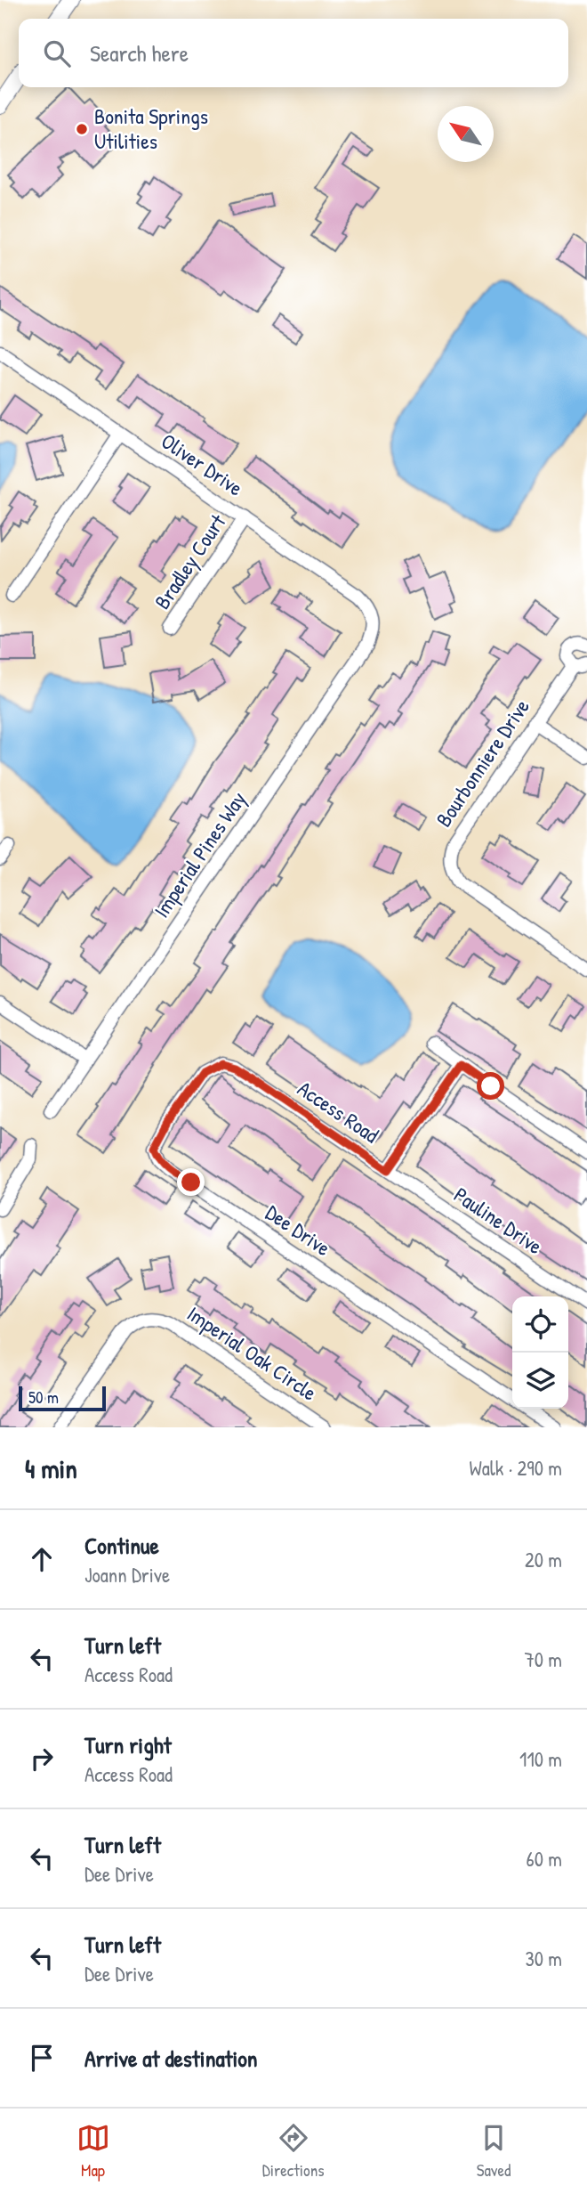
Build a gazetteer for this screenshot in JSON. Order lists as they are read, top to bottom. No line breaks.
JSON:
{"streets":{"street":["Oliver Drive","Bradley Court","Bourbonniere Drive","Imperial Pines Way","Access Road","Pauline Drive","Dee Drive","Imperial Oak Circle"]},"crossings":[["Oliver Drive","Bradley Court"],["Oliver Drive","Imperial Pines Way"],["Access Road","Pauline Drive"],["Access Road","Dee Drive"]],"places":["Bonita Springs Utilities"],"scale_bar":"50 m","north":"top left","page":{"search":"Search here","scale":"50 m","heading":["4 min","Walk · 290 m"],"list":[["Continue","Joann Drive","20 m"],["Turn left","Access Road","70 m"],["Turn right","Access Road","110 m"],["Turn left","Dee Drive","60 m"],["Turn left","Dee Drive","30 m"],"Arrive at destination"],"nav":["Map","Directions","Saved"]}}
